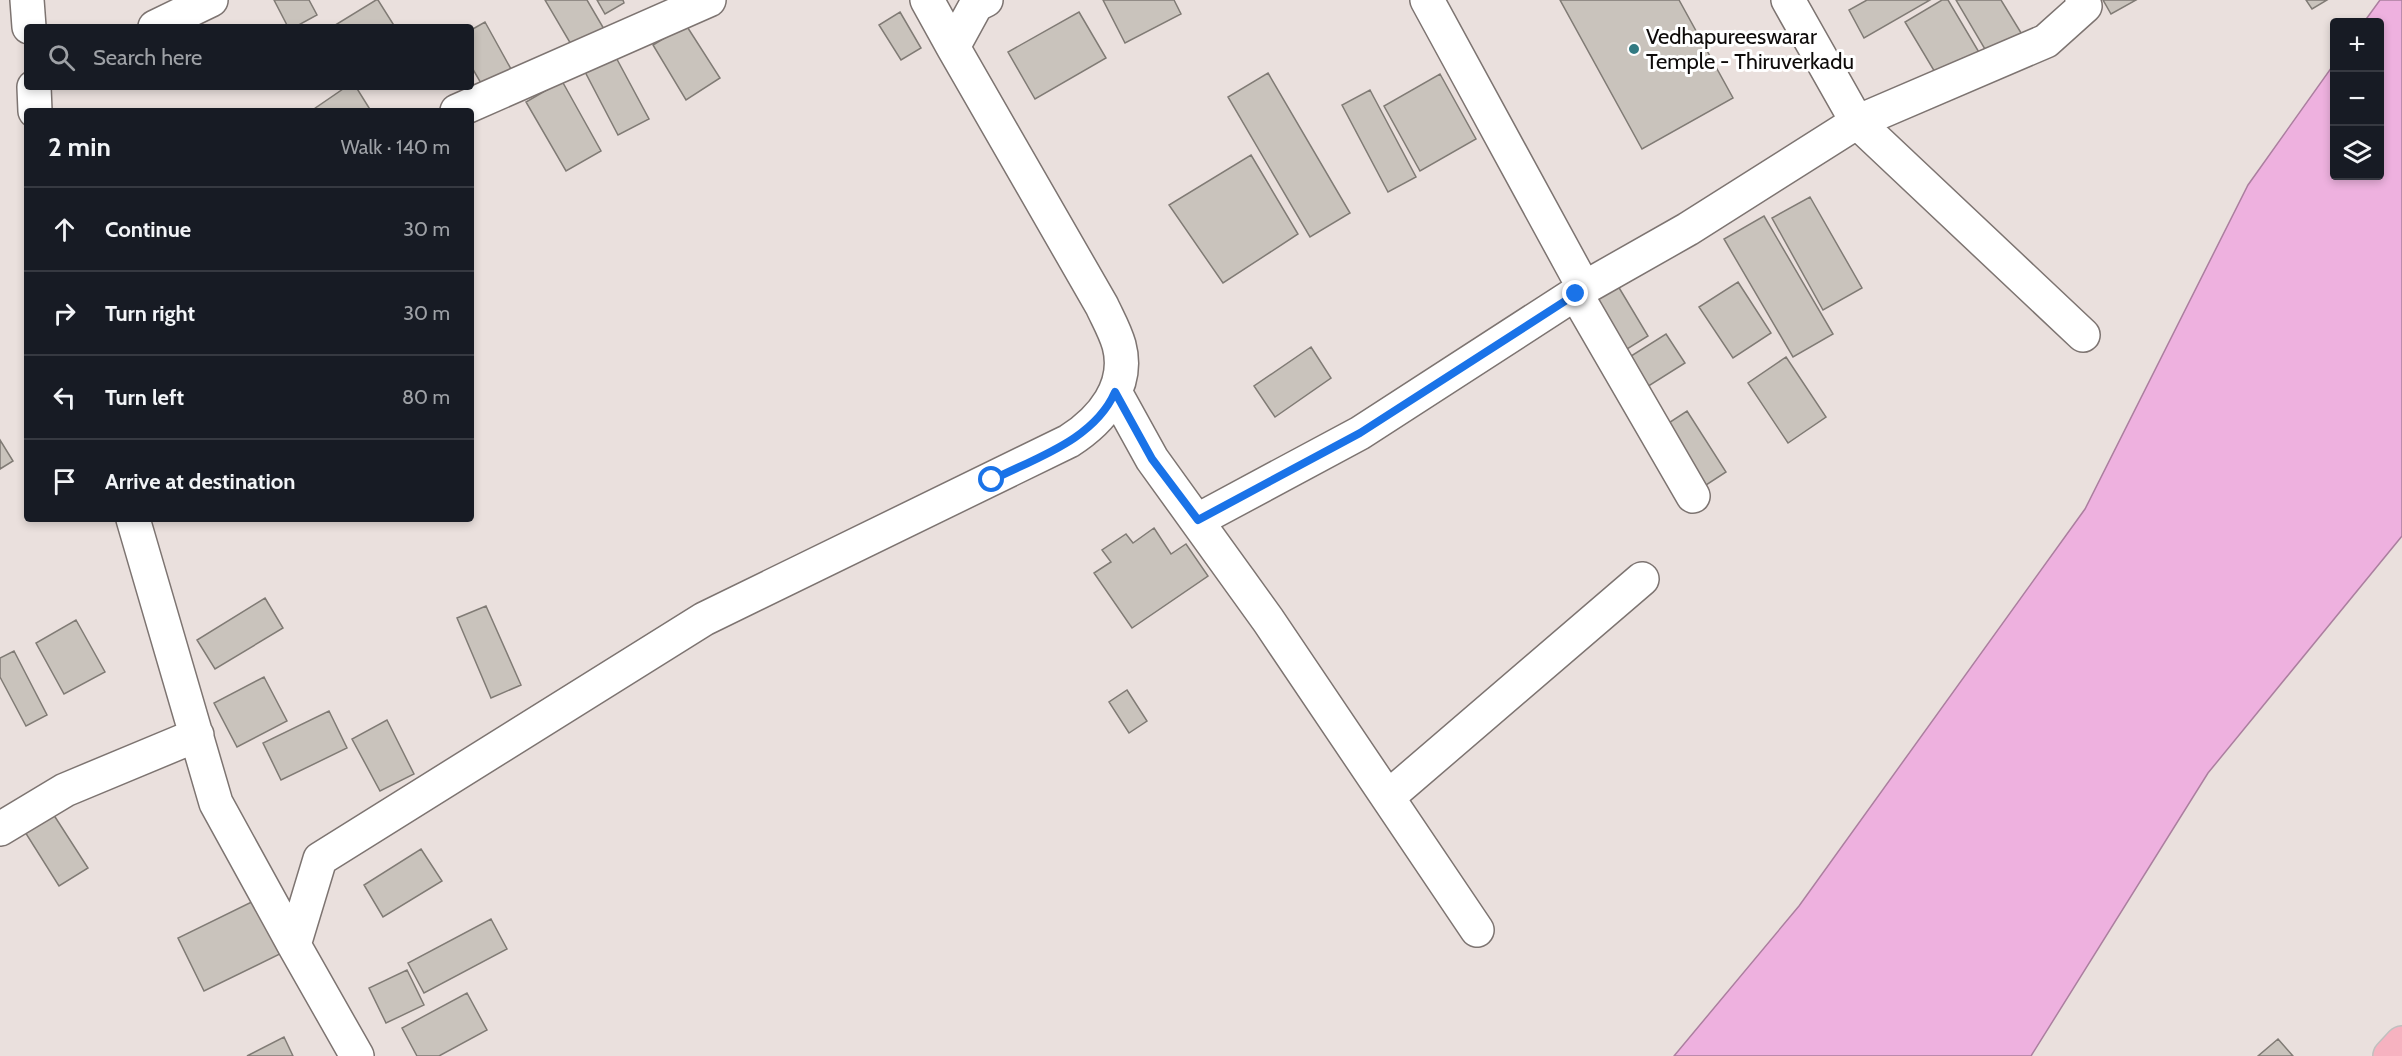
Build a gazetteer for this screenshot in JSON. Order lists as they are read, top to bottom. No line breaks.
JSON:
{"places":["Vedhapureeswarar Temple - Thiruverkadu"],"page":{"map_buttons":["+","−"],"search":"Search here","heading":["2 min","Walk · 140 m"],"list":[["Continue","30 m"],["Turn right","30 m"],["Turn left","80 m"],"Arrive at destination"]}}
